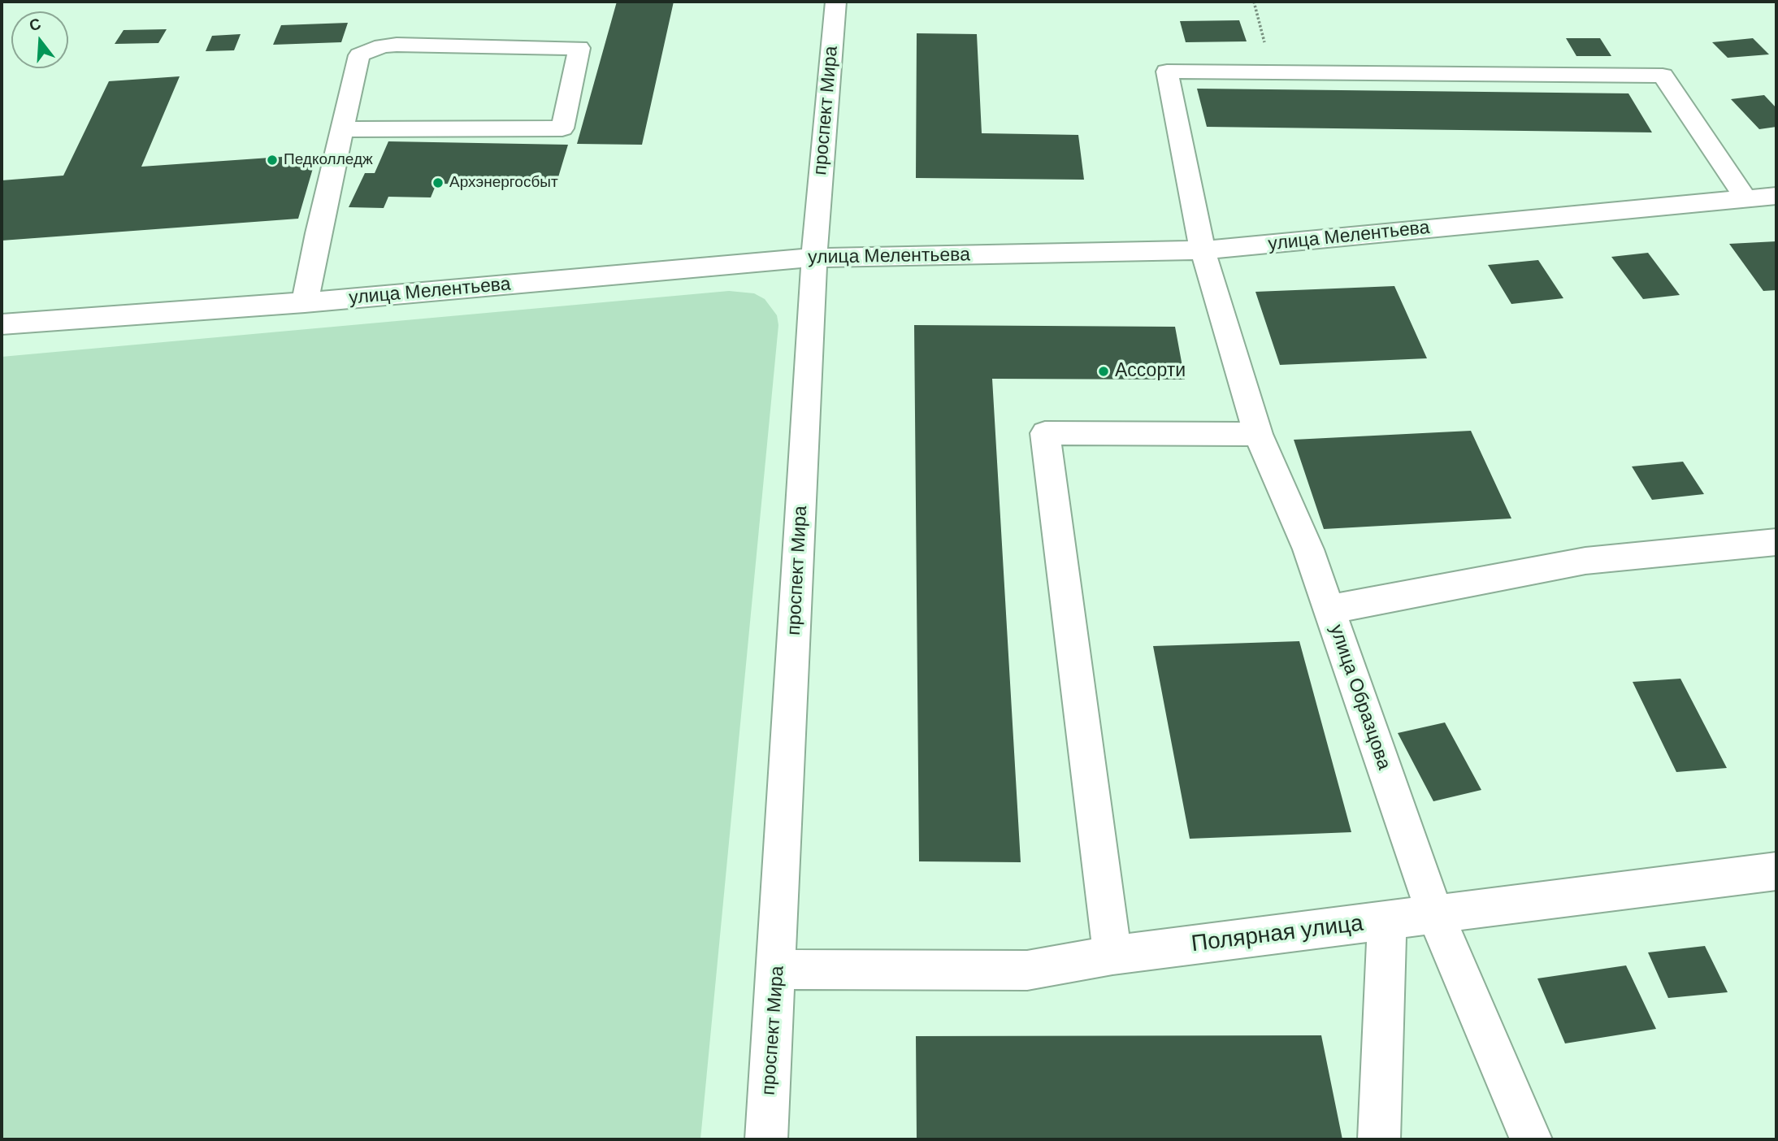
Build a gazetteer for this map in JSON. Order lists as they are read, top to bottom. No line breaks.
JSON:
{"streets":{"street":["проспект Мира","улица Мелентьева","улица Образцова","Полярная улица"]},"crossings":[["проспект Мира","улица Мелентьева"],["проспект Мира","Полярная улица"],["улица Мелентьева","улица Образцова"],["улица Образцова","Полярная улица"]],"places":["Педколледж","Архэнергосбыт","Ассорти"],"north":"top"}
